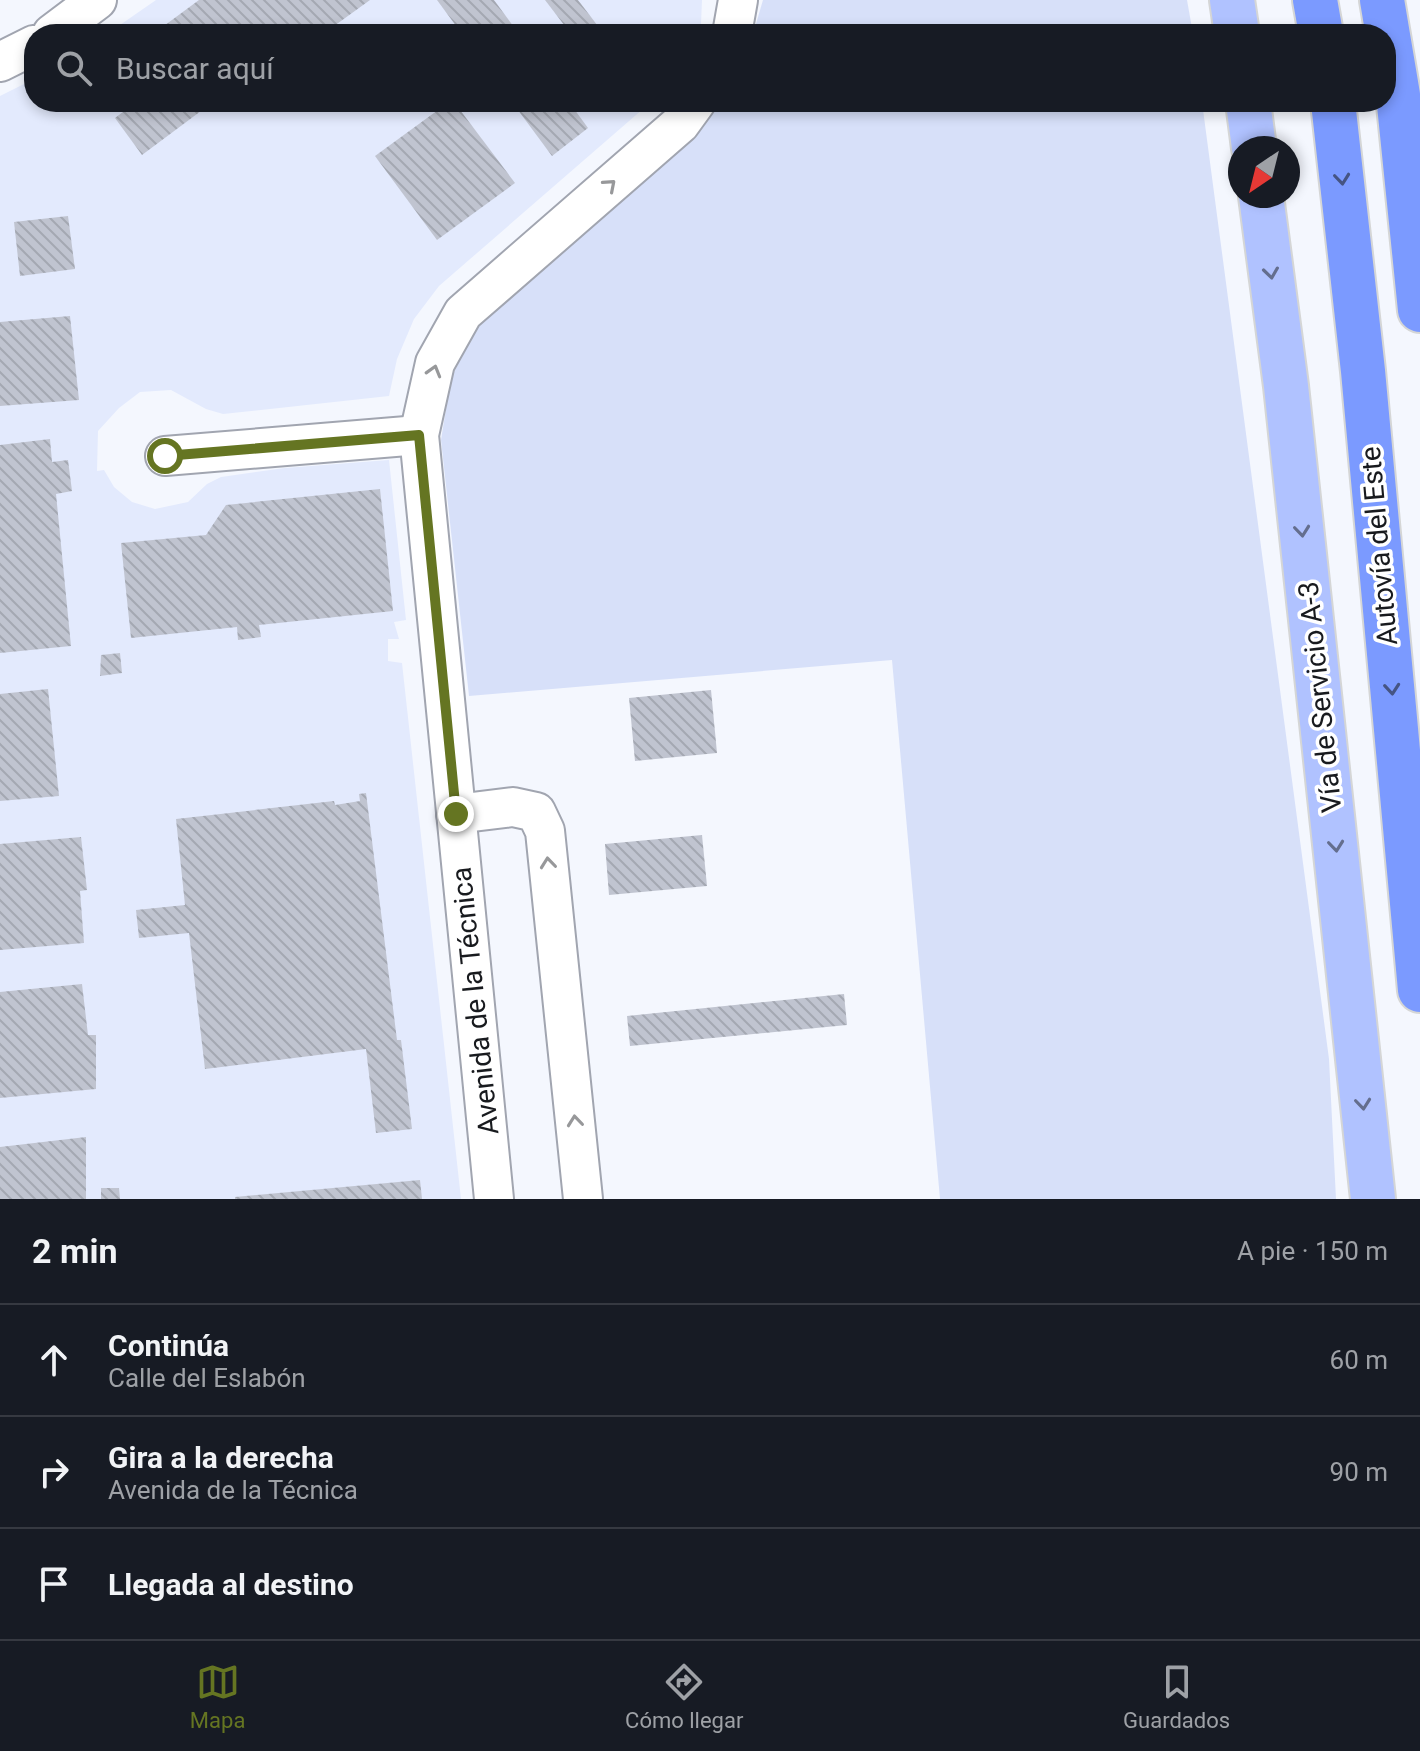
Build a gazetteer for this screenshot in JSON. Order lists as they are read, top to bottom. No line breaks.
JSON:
{"streets":{"highway":["Autovía del Este"],"main road":["Vía de Servicio A-3"],"street":["Avenida de la Técnica"]},"one_way":["Autovía del Este","Vía de Servicio A-3","Avenida de la Técnica"],"north":"bottom left","page":{"search":"Buscar aquí","heading":["2 min","A pie · 150 m"],"list":[["Continúa","Calle del Eslabón","60 m"],["Gira a la derecha","Avenida de la Técnica","90 m"],"Llegada al destino"],"nav":["Mapa","Cómo llegar","Guardados"]}}
